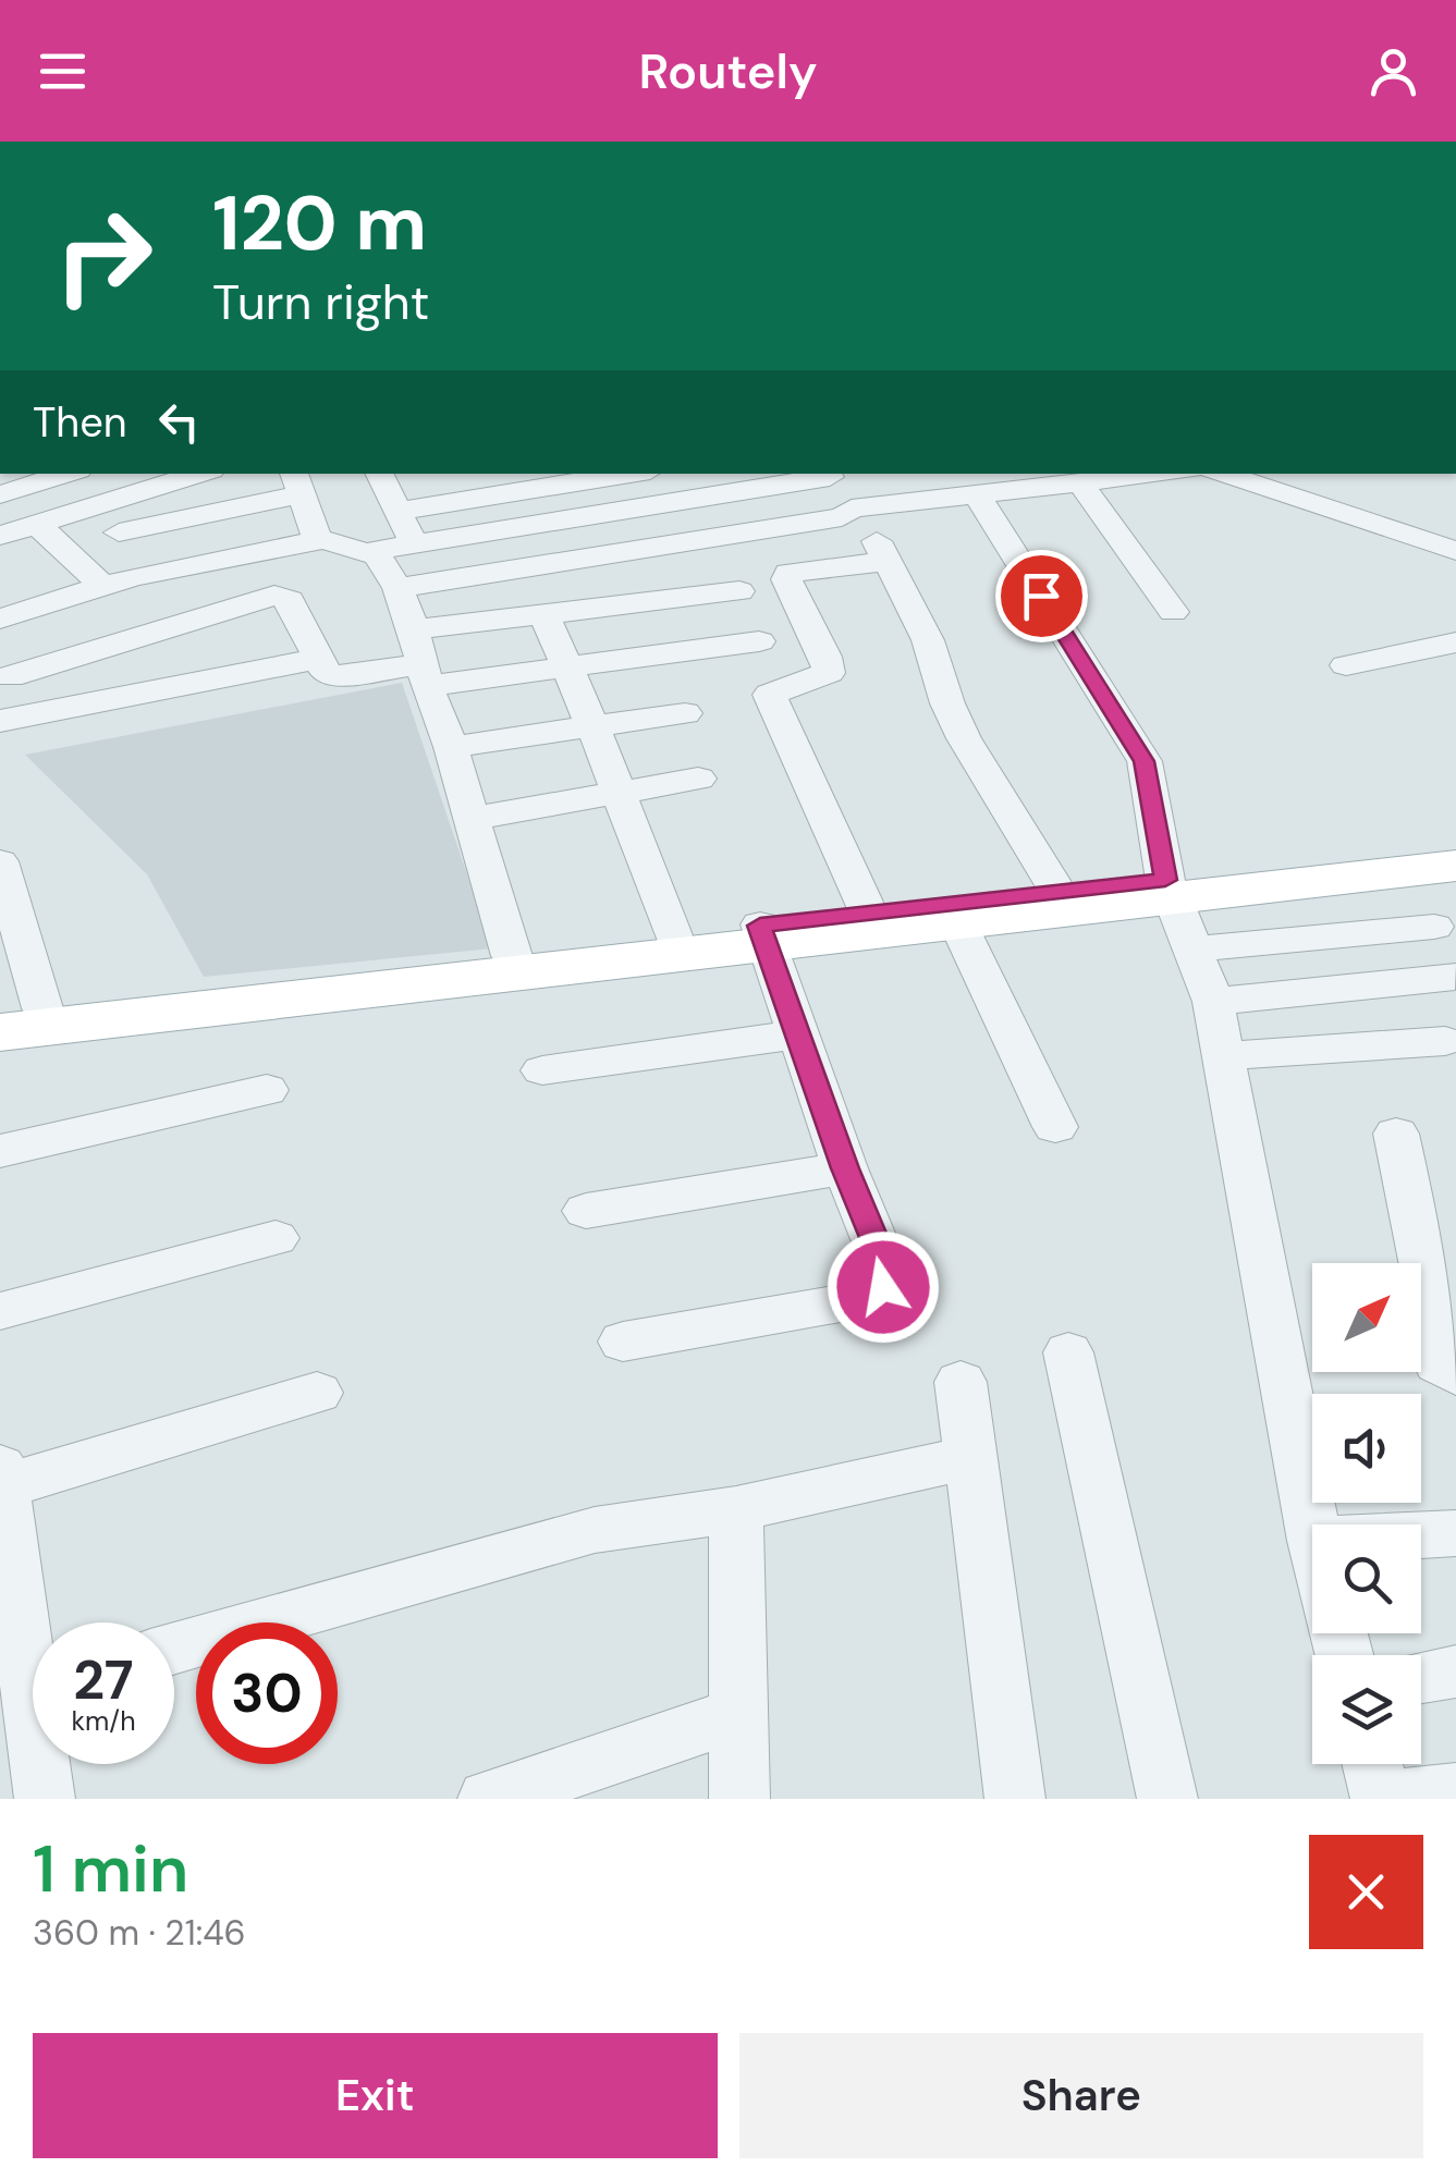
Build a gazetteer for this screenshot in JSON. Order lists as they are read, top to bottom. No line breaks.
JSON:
{"north":"top right","page":{"header":"Routely","turn":["120 m","Turn right"],"then":"Then","speed":"27 km/h","limit":"30","heading":["1 min","360 m · 21:46"],"buttons":["Exit","Share"]}}
